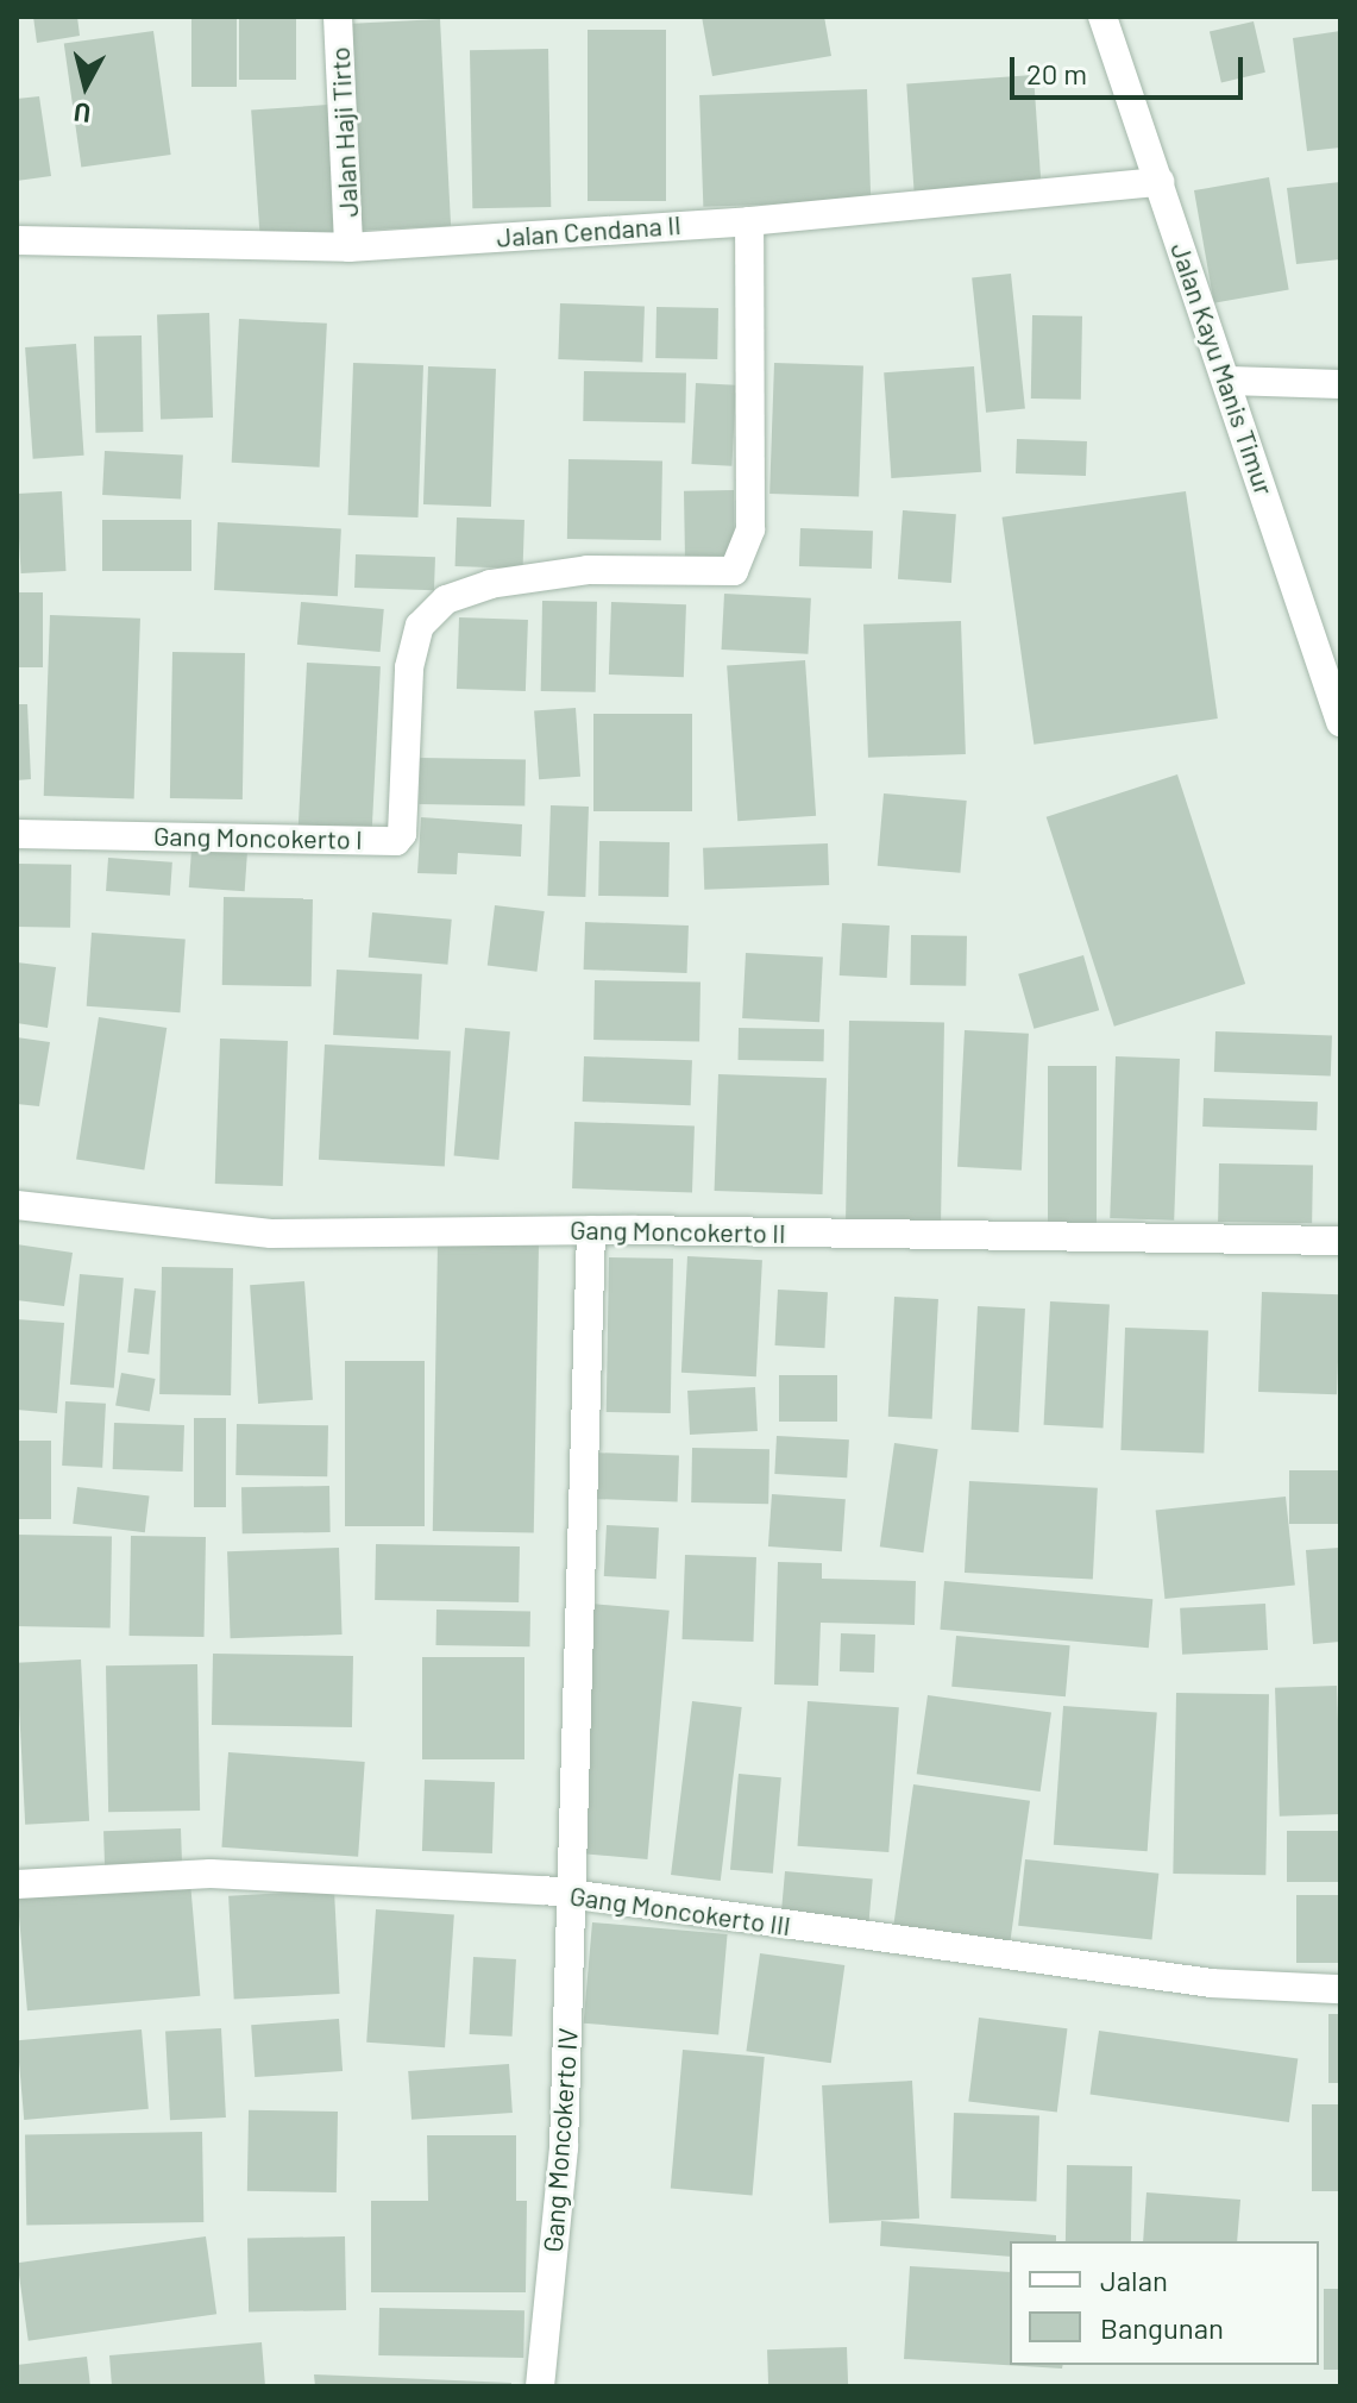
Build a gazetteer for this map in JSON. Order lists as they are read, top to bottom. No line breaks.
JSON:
{"streets":{"street":["Jalan Haji Tirto","Jalan Cendana II","Jalan Kayu Manis Timur","Gang Moncokerto I","Gang Moncokerto II","Gang Moncokerto III","Gang Moncokerto IV"]},"crossings":[["Jalan Haji Tirto","Jalan Cendana II"],["Jalan Cendana II","Jalan Kayu Manis Timur"],["Jalan Cendana II","Gang Moncokerto I"],["Gang Moncokerto II","Gang Moncokerto IV"],["Gang Moncokerto III","Gang Moncokerto IV"]],"legend":["Jalan","Bangunan"],"scale_bar":"20 m","north":"bottom"}
